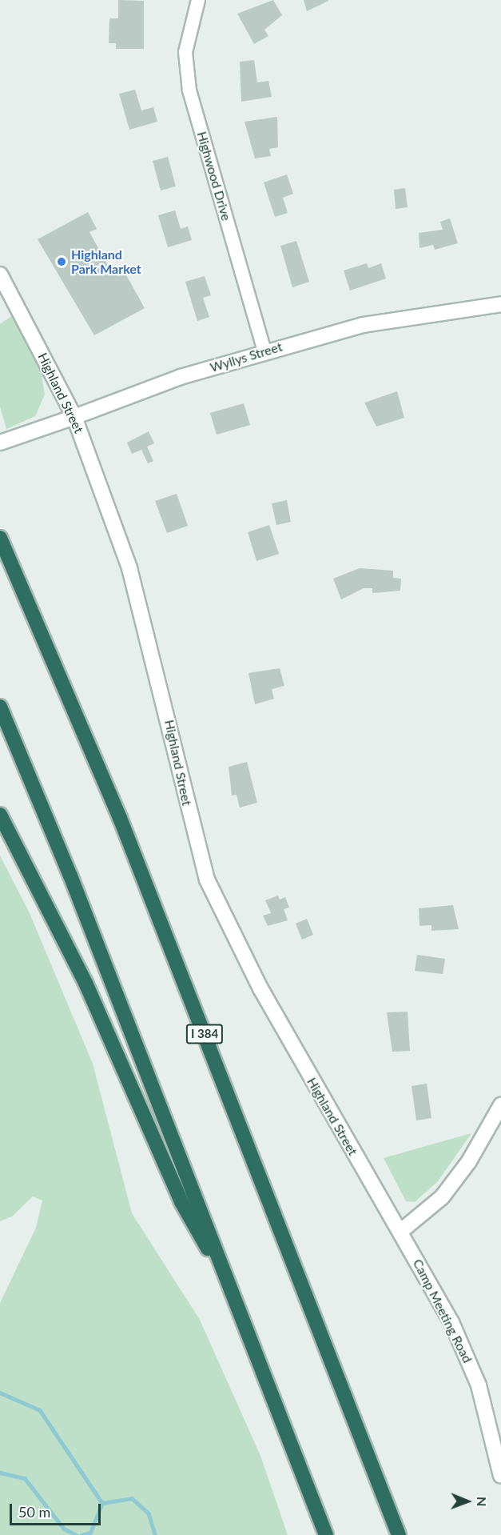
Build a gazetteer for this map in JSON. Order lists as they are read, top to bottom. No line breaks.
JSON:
{"streets":{"highway":["I 384"],"main road":["Wyllys Street","Highland Street","Camp Meeting Road"],"street":["Highwood Drive"]},"crossings":[["Highwood Drive","Wyllys Street"],["Wyllys Street","Highland Street"],["Highland Street","Camp Meeting Road"]],"places":["Highland Park Market"],"scale_bar":"50 m","north":"right"}
